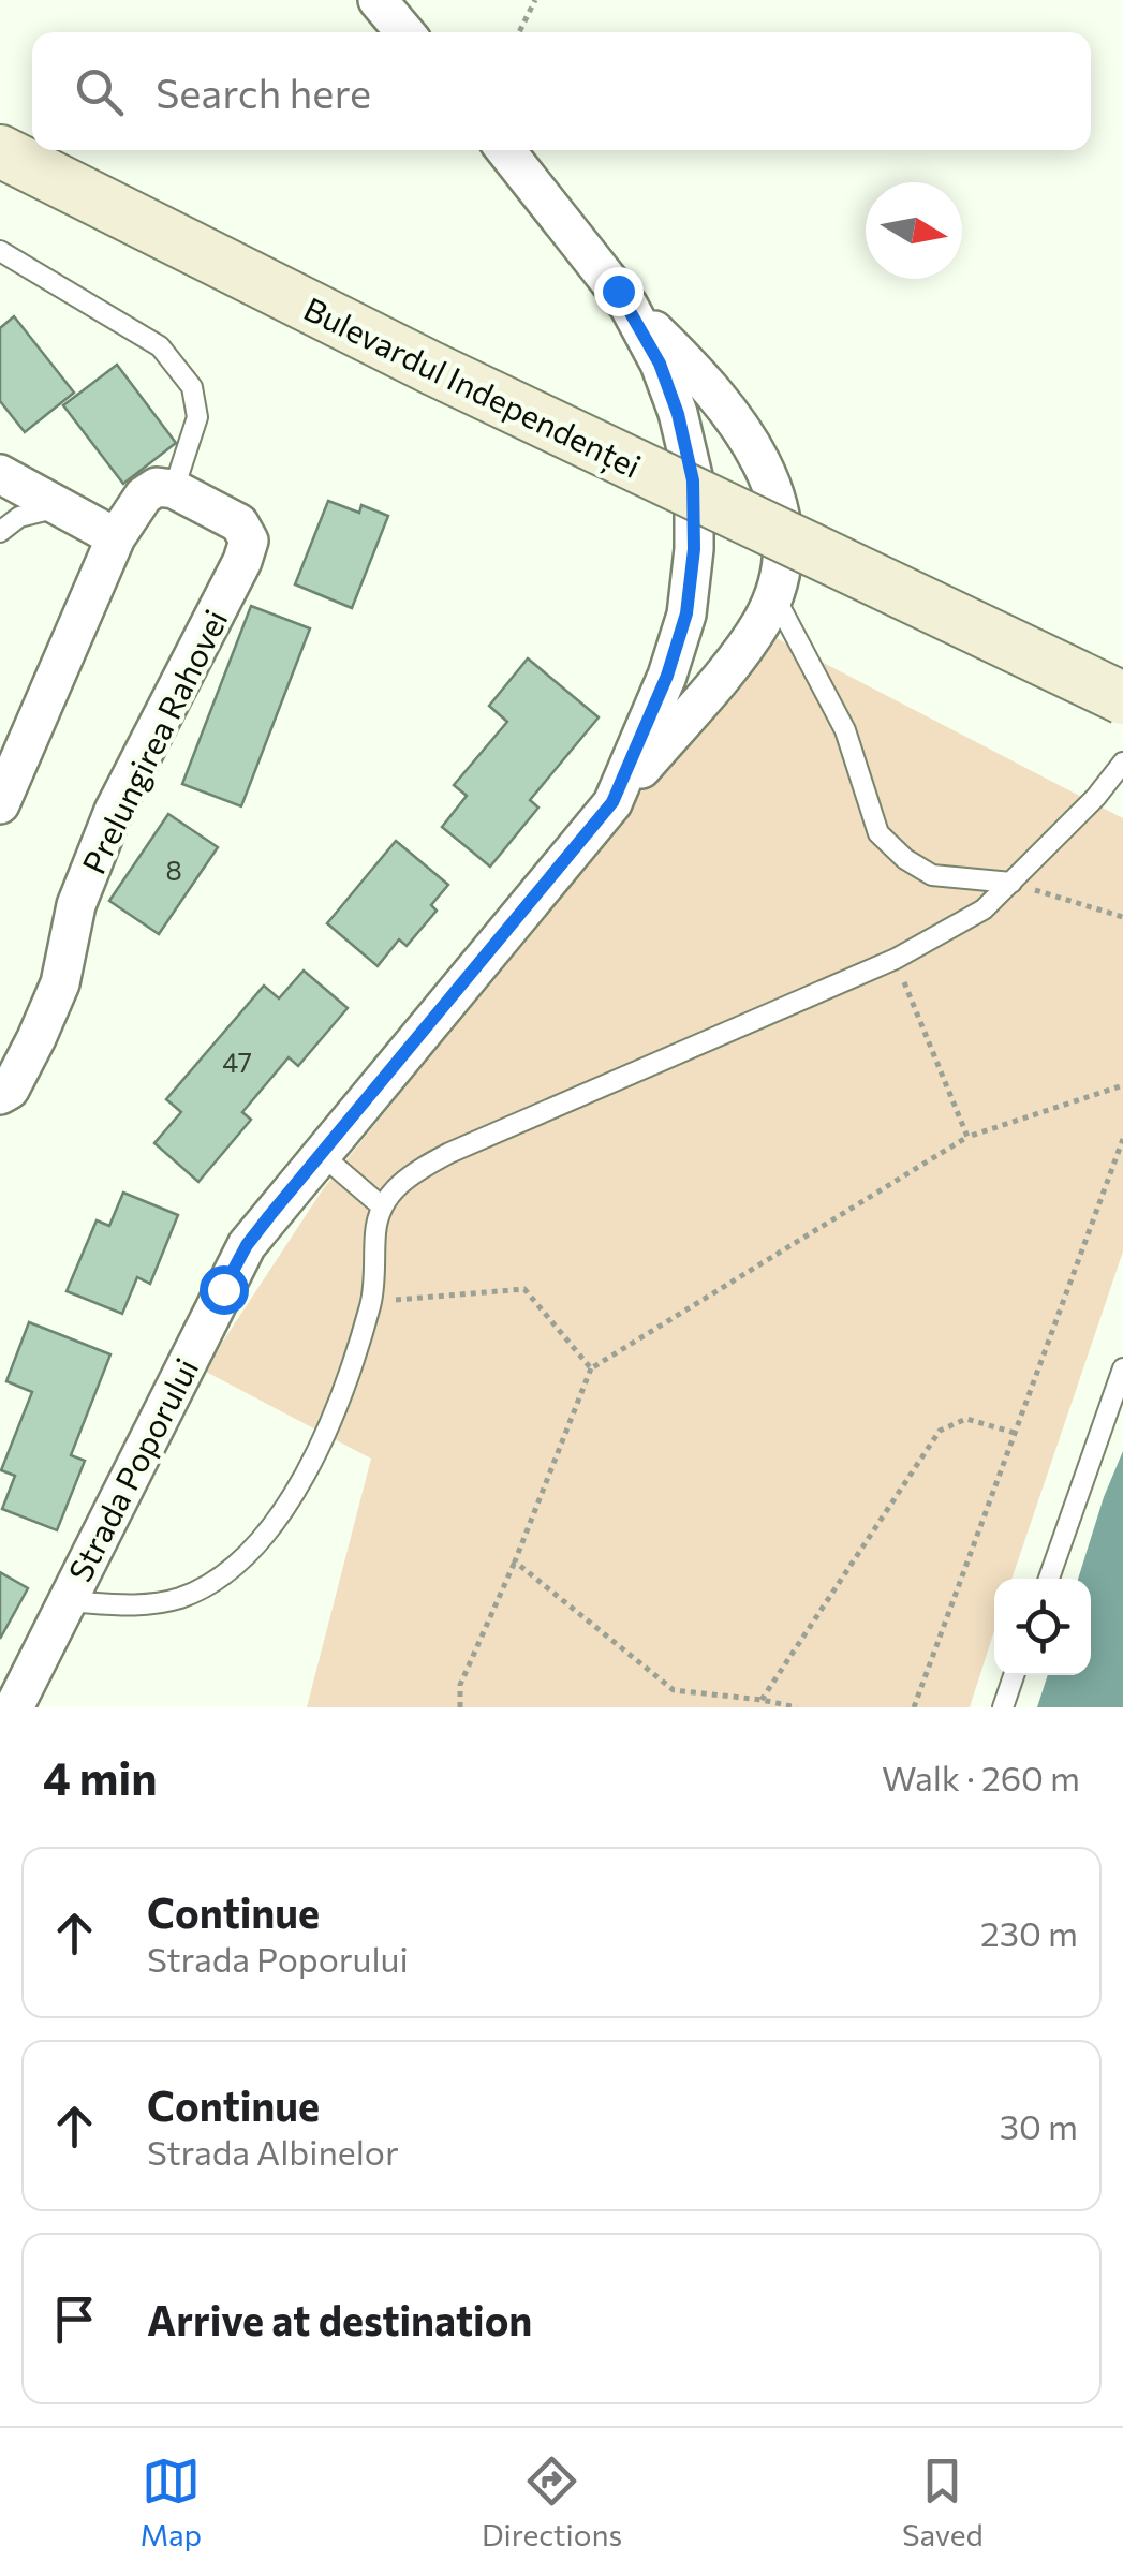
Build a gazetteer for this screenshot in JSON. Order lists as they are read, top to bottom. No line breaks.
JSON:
{"streets":{"main road":["Bulevardul Independenței"],"street":["Prelungirea Rahovei","Strada Poporului"]},"house_numbers":["8","47"],"north":"right","page":{"search":"Search here","heading":["4 min","Walk · 260 m"],"list":[["Continue","Strada Poporului","230 m"],["Continue","Strada Albinelor","30 m"],"Arrive at destination"],"nav":["Map","Directions","Saved"]}}
